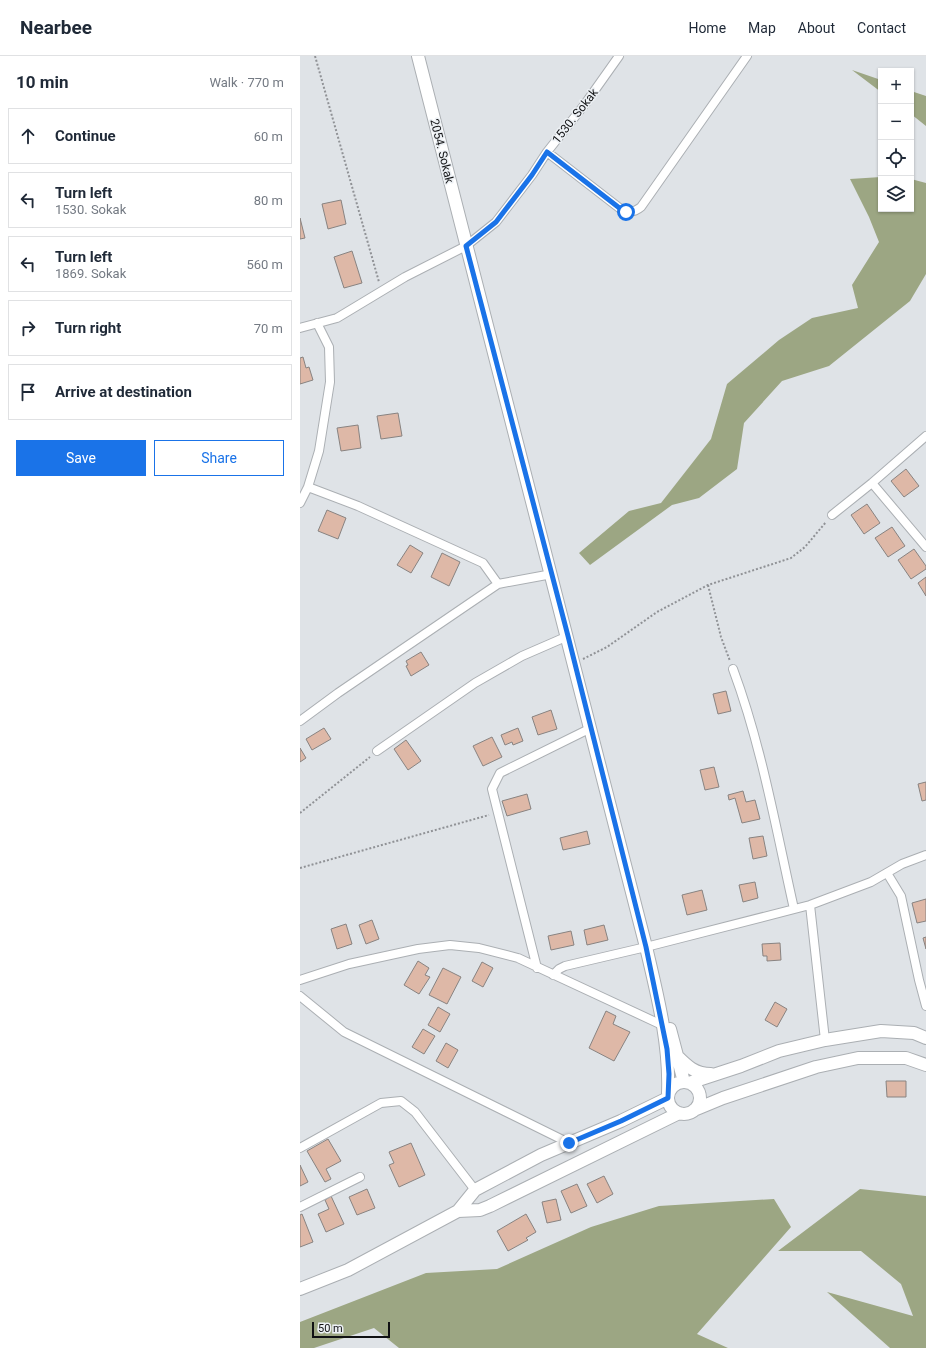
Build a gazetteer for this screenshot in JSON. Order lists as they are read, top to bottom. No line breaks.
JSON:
{"streets":{"main road":["2054. Sokak"],"street":["1530. Sokak"]},"crossings":[["1530. Sokak","2054. Sokak"]],"scale_bar":"50 m","page":{"header":"Nearbee","nav":["Home","Map","About","Contact"],"heading":["10 min","Walk · 770 m"],"map_buttons":["+","−"],"list":[["Continue","60 m"],["Turn left","1530. Sokak","80 m"],["Turn left","1869. Sokak","560 m"],["Turn right","70 m"],"Arrive at destination"],"buttons":["Save","Share"],"scale":"50 m"}}
